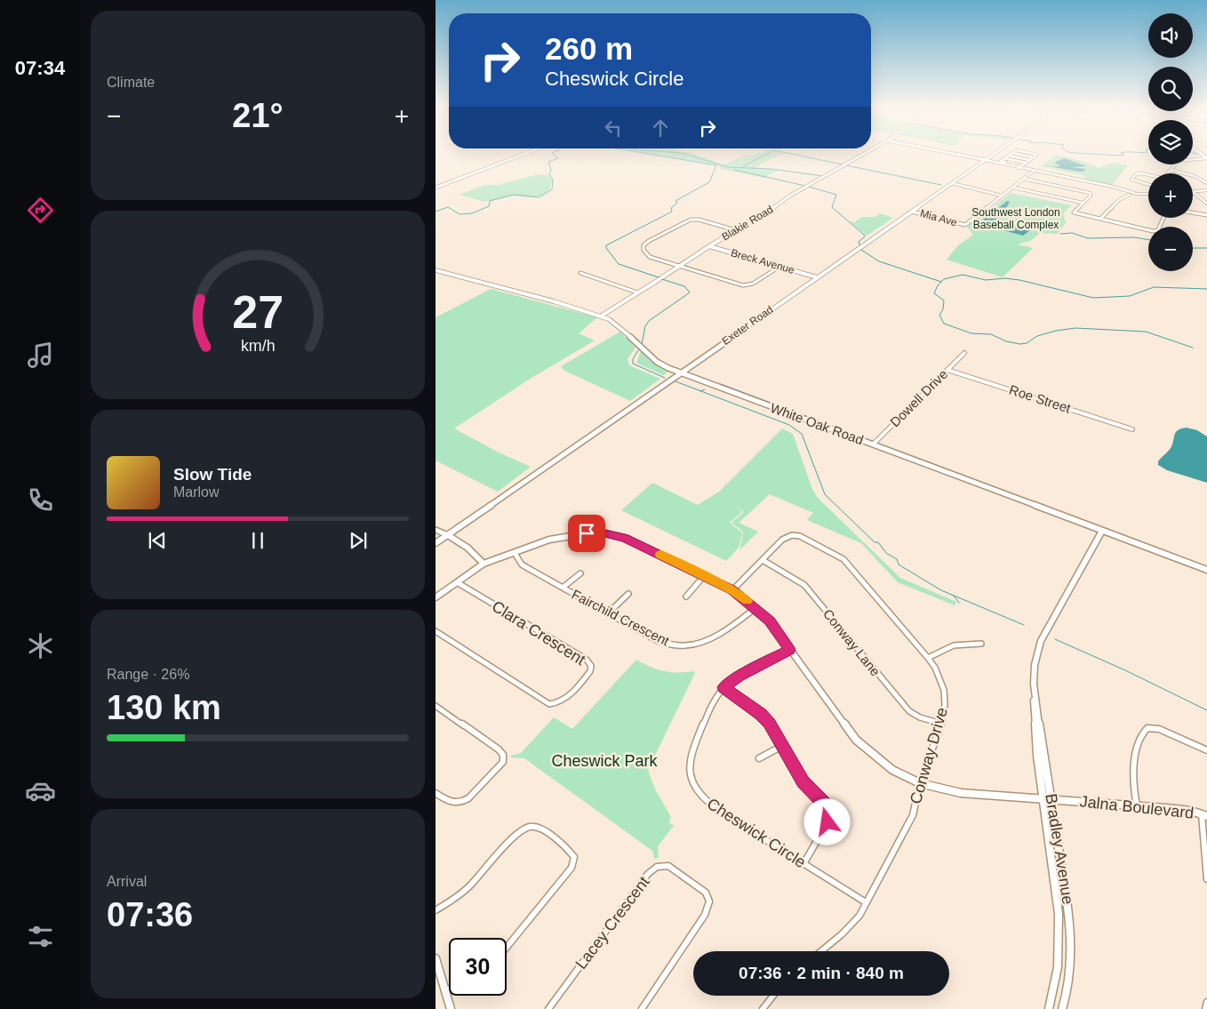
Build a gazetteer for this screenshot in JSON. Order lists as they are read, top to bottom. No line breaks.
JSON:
{"streets":{"street":["Mia Ave","Blakie Road","Breck Avenue","Exeter Road","Dowell Drive","Roe Street","White Oak Road","Fairchild Crescent","Clara Crescent","Conway Lane","Conway Drive","Jalna Boulevard","Cheswick Circle","Bradley Avenue","Lacey Crescent"]},"crossings":[["Mia Ave","Exeter Road"],["Blakie Road","Breck Avenue"],["Blakie Road","White Oak Road"],["Breck Avenue","Exeter Road"],["Exeter Road","White Oak Road"],["Dowell Drive","Roe Street"],["Dowell Drive","White Oak Road"],["White Oak Road","Bradley Avenue"],["Fairchild Crescent","Jalna Boulevard"],["Clara Crescent","Jalna Boulevard"],["Conway Lane","Conway Drive"],["Conway Drive","Jalna Boulevard"],["Conway Drive","Cheswick Circle"],["Jalna Boulevard","Cheswick Circle"],["Jalna Boulevard","Bradley Avenue"]],"parks":["Southwest London Baseball Complex","Cheswick Park"],"page":{"tabs":"07:34","tile":["Climate",["Range · 26%","130 km"],["Arrival","07:36"]],"map_buttons":["+","−"],"turn":["260 m","Cheswick Circle"],"heat":["−","21°","+"],"song":["Slow Tide","Marlow"],"limit":"30","trip":"07:36 · 2 min · 840 m","gauge":["27","km/h"]}}
